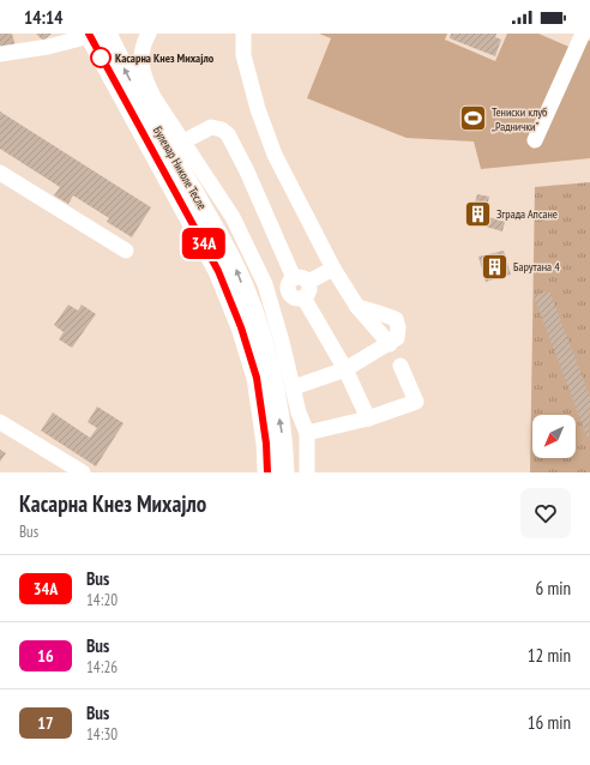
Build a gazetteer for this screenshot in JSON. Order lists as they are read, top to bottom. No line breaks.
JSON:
{"streets":{"main road":["Булевар Николе Тесле"]},"places":{"other":["Касарна Кнез Михајло"],"sports":["Тениски клуб „Раднички”"],"building":["Зграда Апсане","Барутана 4"]},"lines":["bus line 34А"],"north":"bottom left","page":{"status":"14:14","on_map":"34А","heading":["Касарна Кнез Михајло","Bus"],"list":[{"mark":"34А","name":"Bus","note":"14:20","value":"6 min"},{"mark":"16","name":"Bus","note":"14:26","value":"12 min"},{"mark":"17","name":"Bus","note":"14:30","value":"16 min"}]}}
